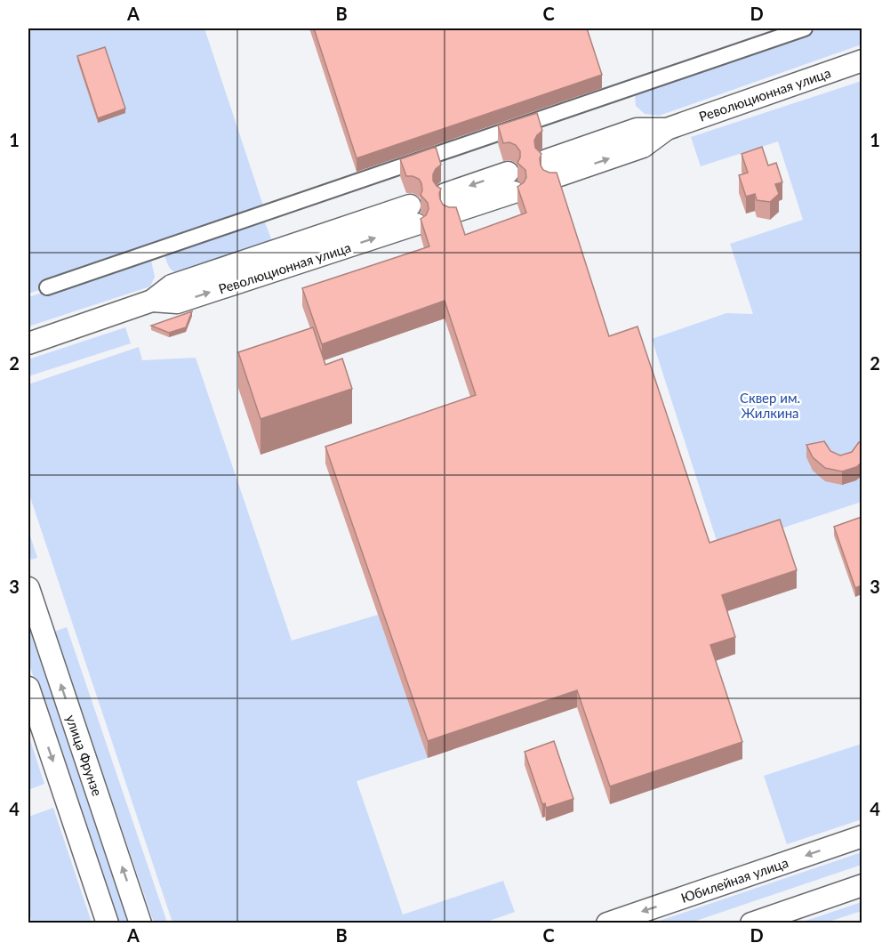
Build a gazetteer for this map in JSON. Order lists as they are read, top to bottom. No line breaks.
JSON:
{"streets":{"main road":["Революционная улица","улица Фрунзе","Юбилейная улица"]},"parks":["Сквер им. Жилкина"],"grid":{"columns":["A","B","C","D"],"rows":["1","2","3","4"]}}
